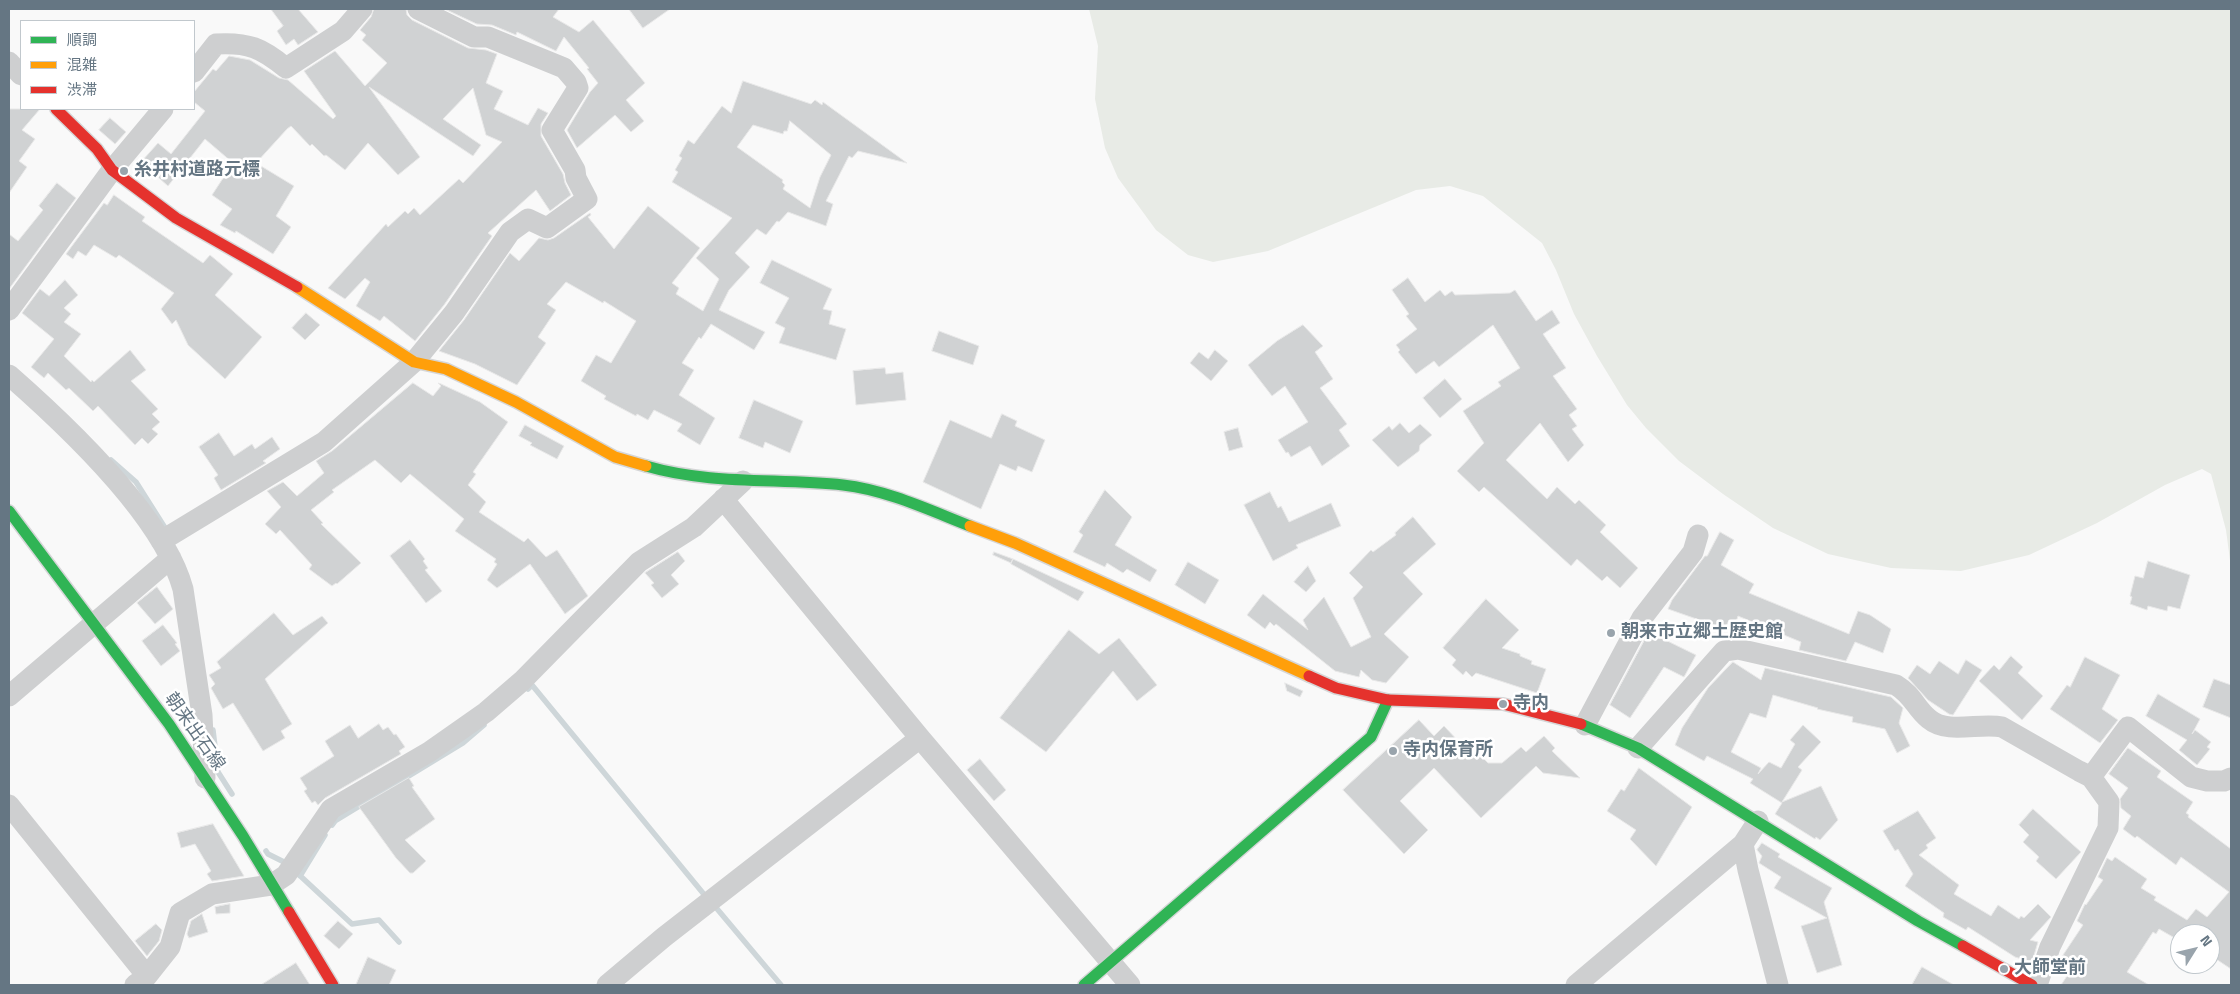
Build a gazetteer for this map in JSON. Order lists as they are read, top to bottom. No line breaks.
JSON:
{"streets":{"street":["朝来出石線"]},"places":["糸井村道路元標","朝来市立郷土歴史館","寺内","寺内保育所","大師堂前"],"legend":["順調","混雑","渋滞"],"north":"top right"}
